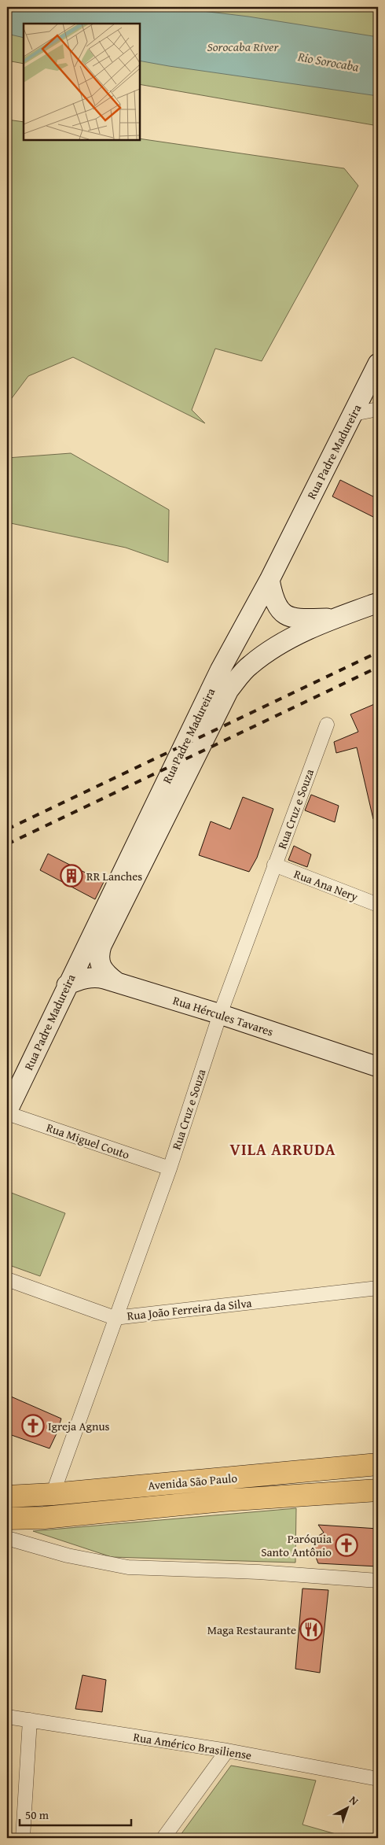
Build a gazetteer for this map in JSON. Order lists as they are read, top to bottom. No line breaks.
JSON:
{"streets":{"main road":["Rua Padre Madureira","Rua Hércules Tavares","Avenida São Paulo"],"street":["Rua Cruz e Souza","Rua Ana Nery","Rua Miguel Couto","Rua João Ferreira da Silva","Rua Américo Brasiliense"]},"crossings":[["Rua Padre Madureira","Rua Hércules Tavares"],["Rua Padre Madureira","Rua Miguel Couto"],["Rua Cruz e Souza","Rua Ana Nery"],["Rua Cruz e Souza","Rua Hércules Tavares"],["Rua Cruz e Souza","Rua Miguel Couto"],["Rua Cruz e Souza","Rua João Ferreira da Silva"],["Rua Cruz e Souza","Avenida São Paulo"]],"districts":["VILA ARRUDA"],"water":["Sorocaba River","Rio Sorocaba"],"places":{"building":["RR Lanches"],"church":["Igreja Agnus","Paróquia Santo Antônio"],"restaurant":["Maga Restaurante"]},"scale_bar":"50 m","north":"top right"}
